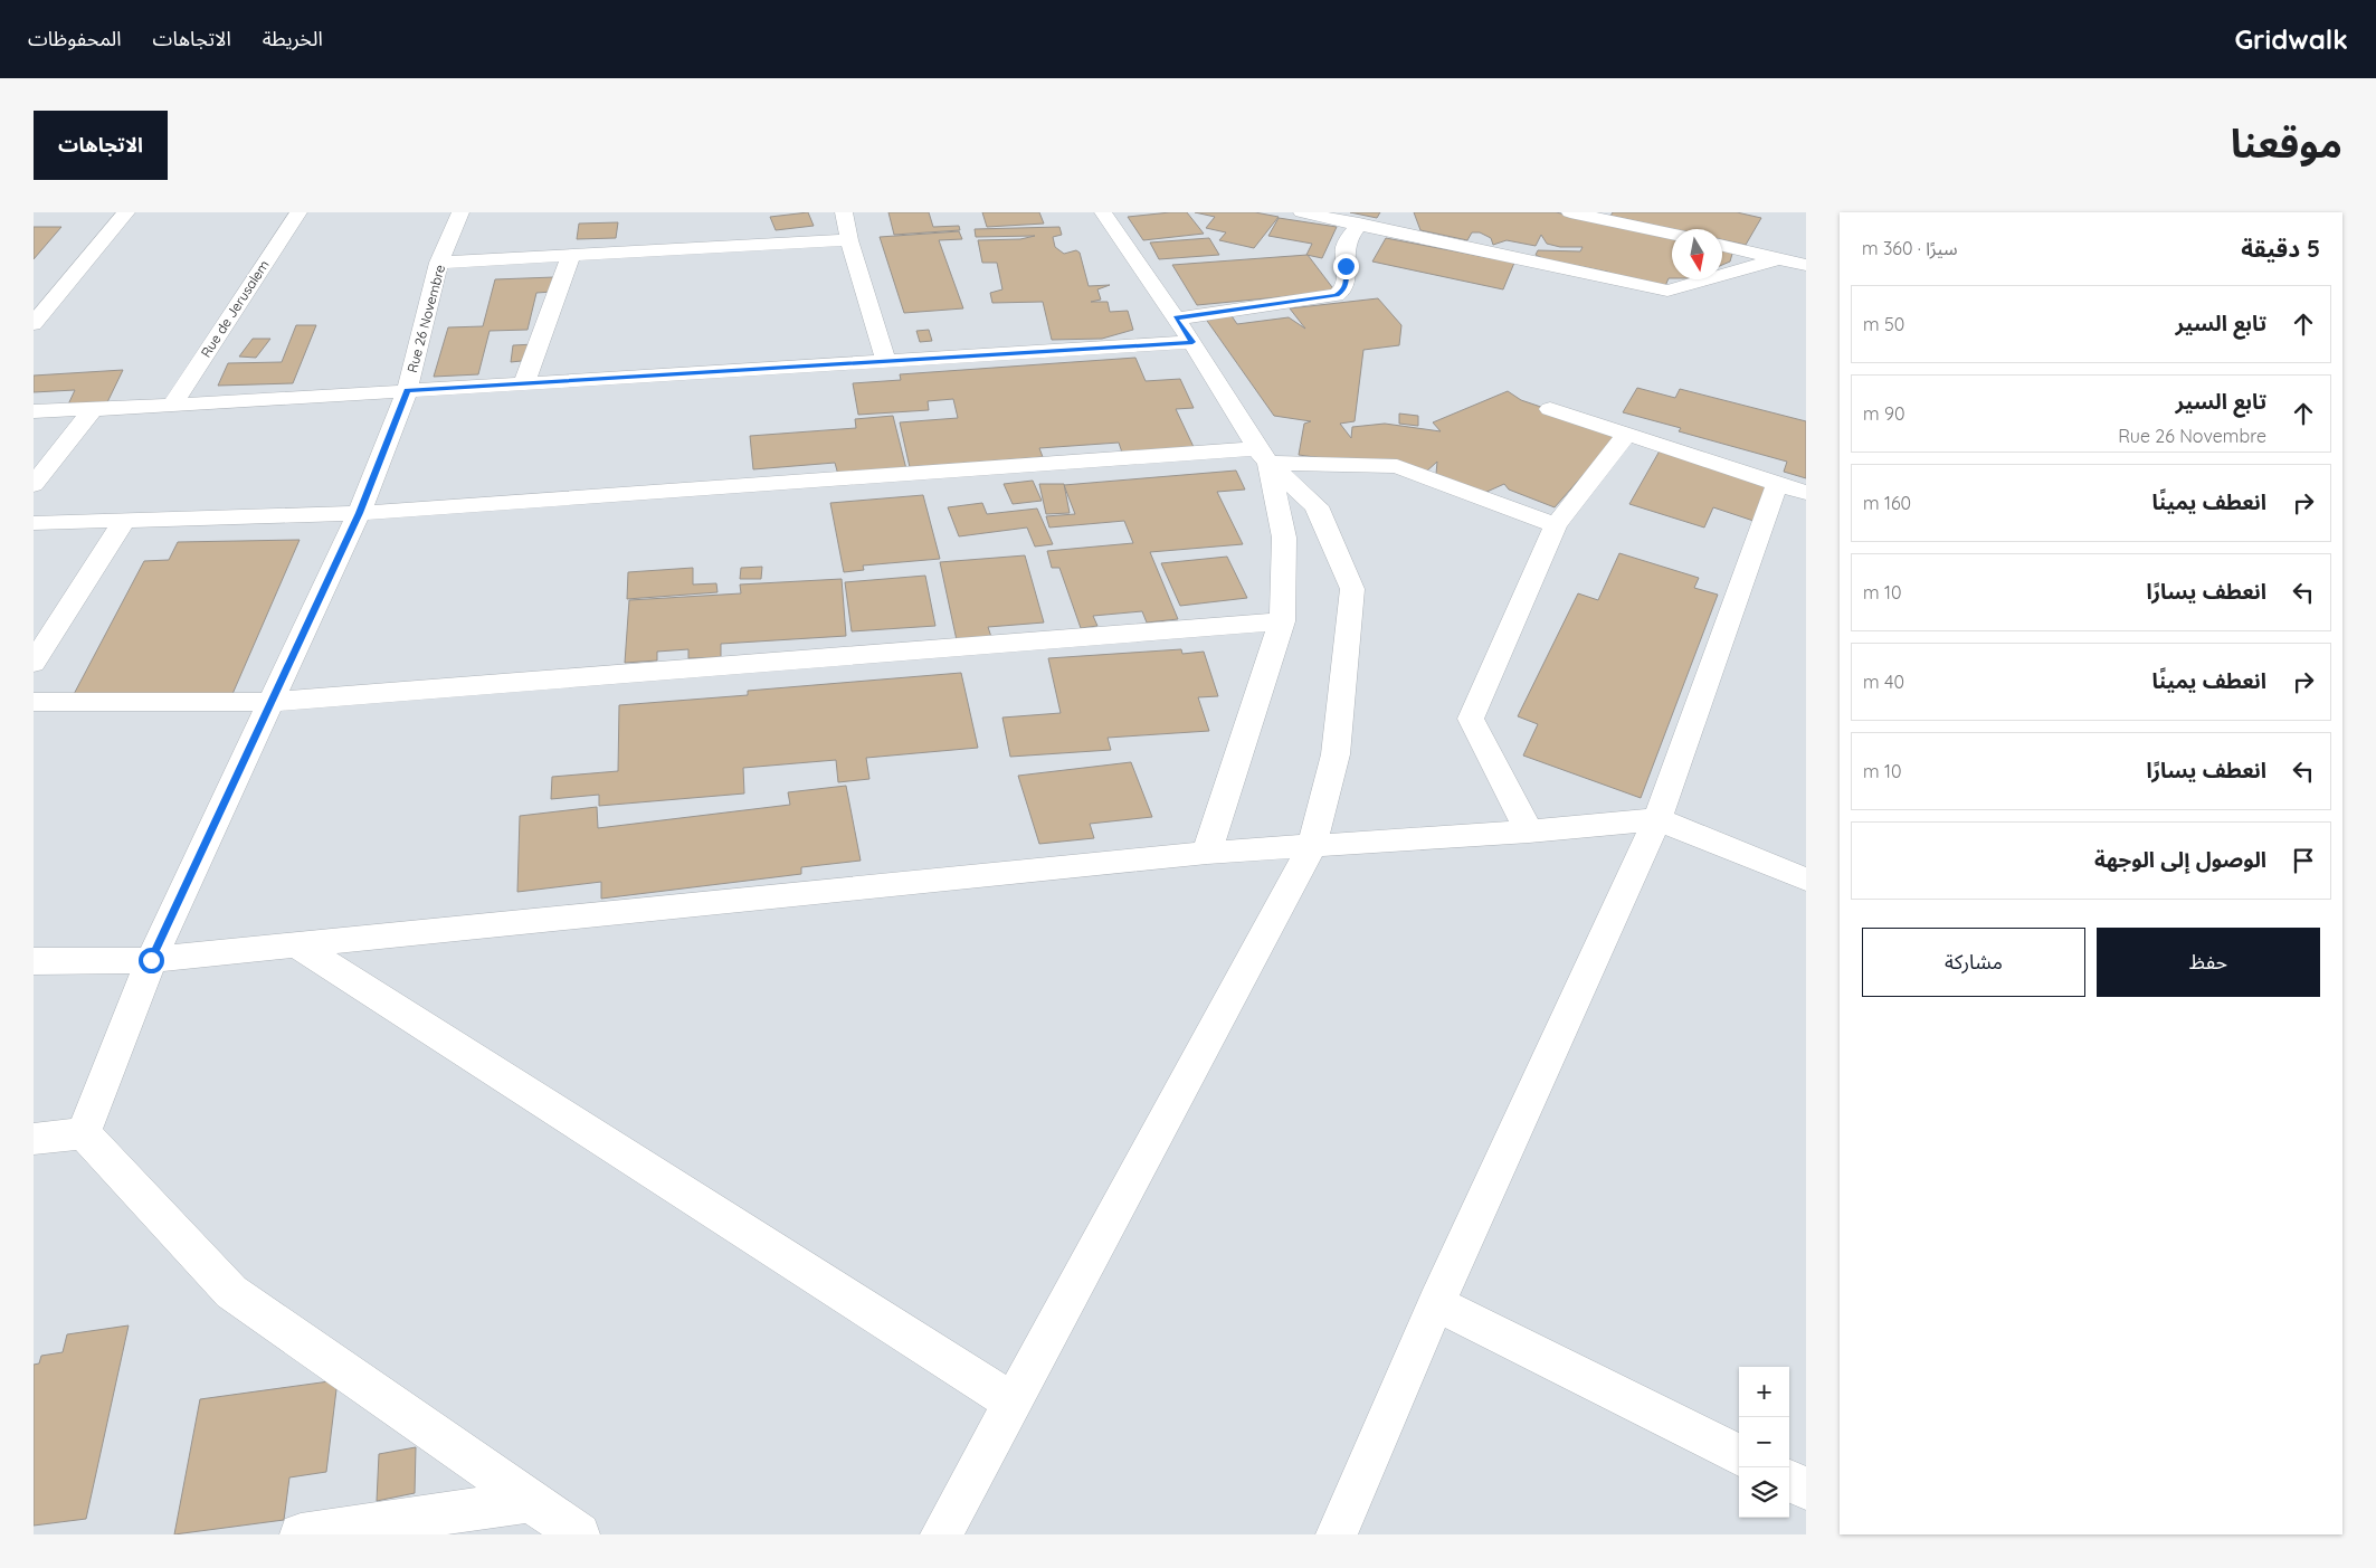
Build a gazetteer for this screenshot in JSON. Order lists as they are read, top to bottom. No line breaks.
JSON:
{"streets":{"street":["Rue de Jerusalem","Rue 26 Novembre"]},"north":"bottom","page":{"header":"Gridwalk","nav":["الخريطة","الاتجاهات","المحفوظات"],"title":"موقعنا","buttons":["الاتجاهات",["حفظ","مشاركة"]],"heading":["5 دقيقة","سيرًا · 360 m"],"list":[["تابع السير","50 m"],["تابع السير","Rue 26 Novembre","90 m"],["انعطف يمينًا","160 m"],["انعطف يسارًا","10 m"],["انعطف يمينًا","40 m"],["انعطف يسارًا","10 m"],"الوصول إلى الوجهة"],"map_buttons":["+","−"]}}
